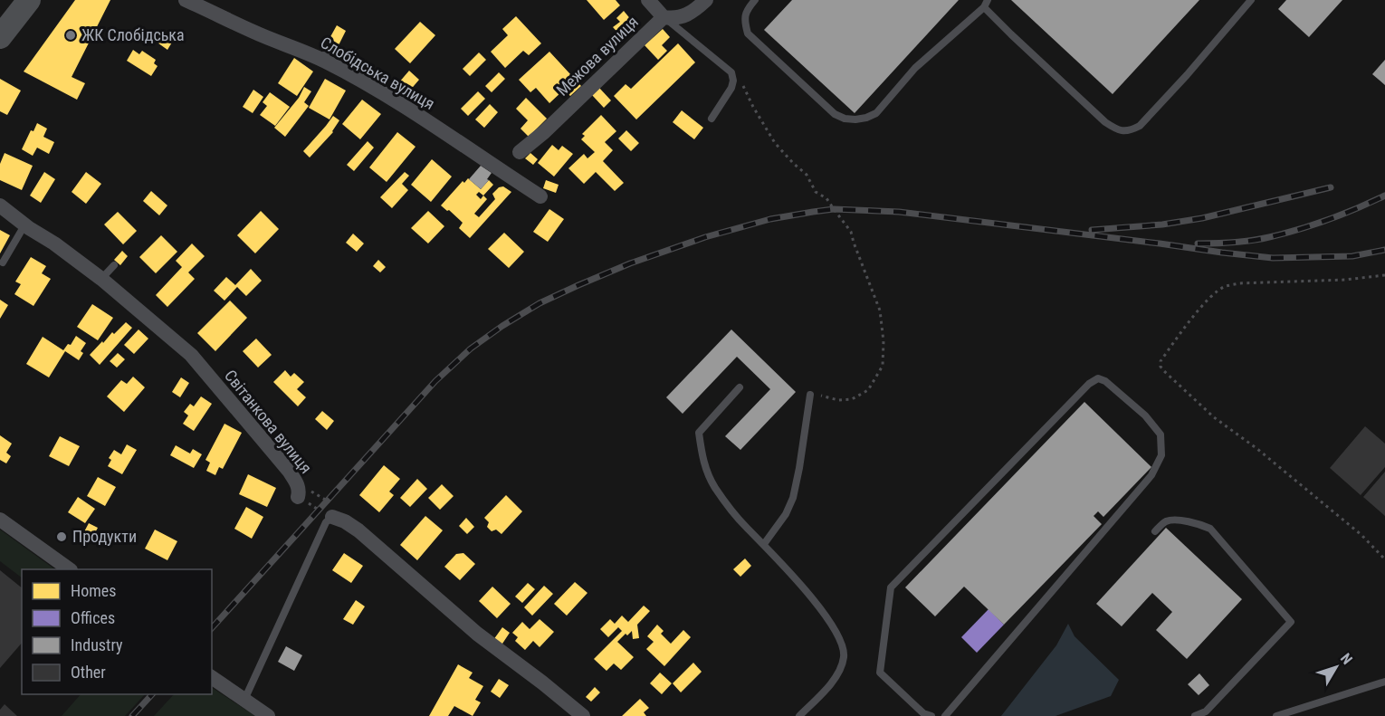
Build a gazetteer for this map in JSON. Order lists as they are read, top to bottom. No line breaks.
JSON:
{"streets":{"street":["Межова вулиця","Слобідська вулиця","Світанкова вулиця"]},"places":["ЖК Слобідська","Продукти"],"legend":["Homes","Offices","Industry","Other"],"north":"top right"}
